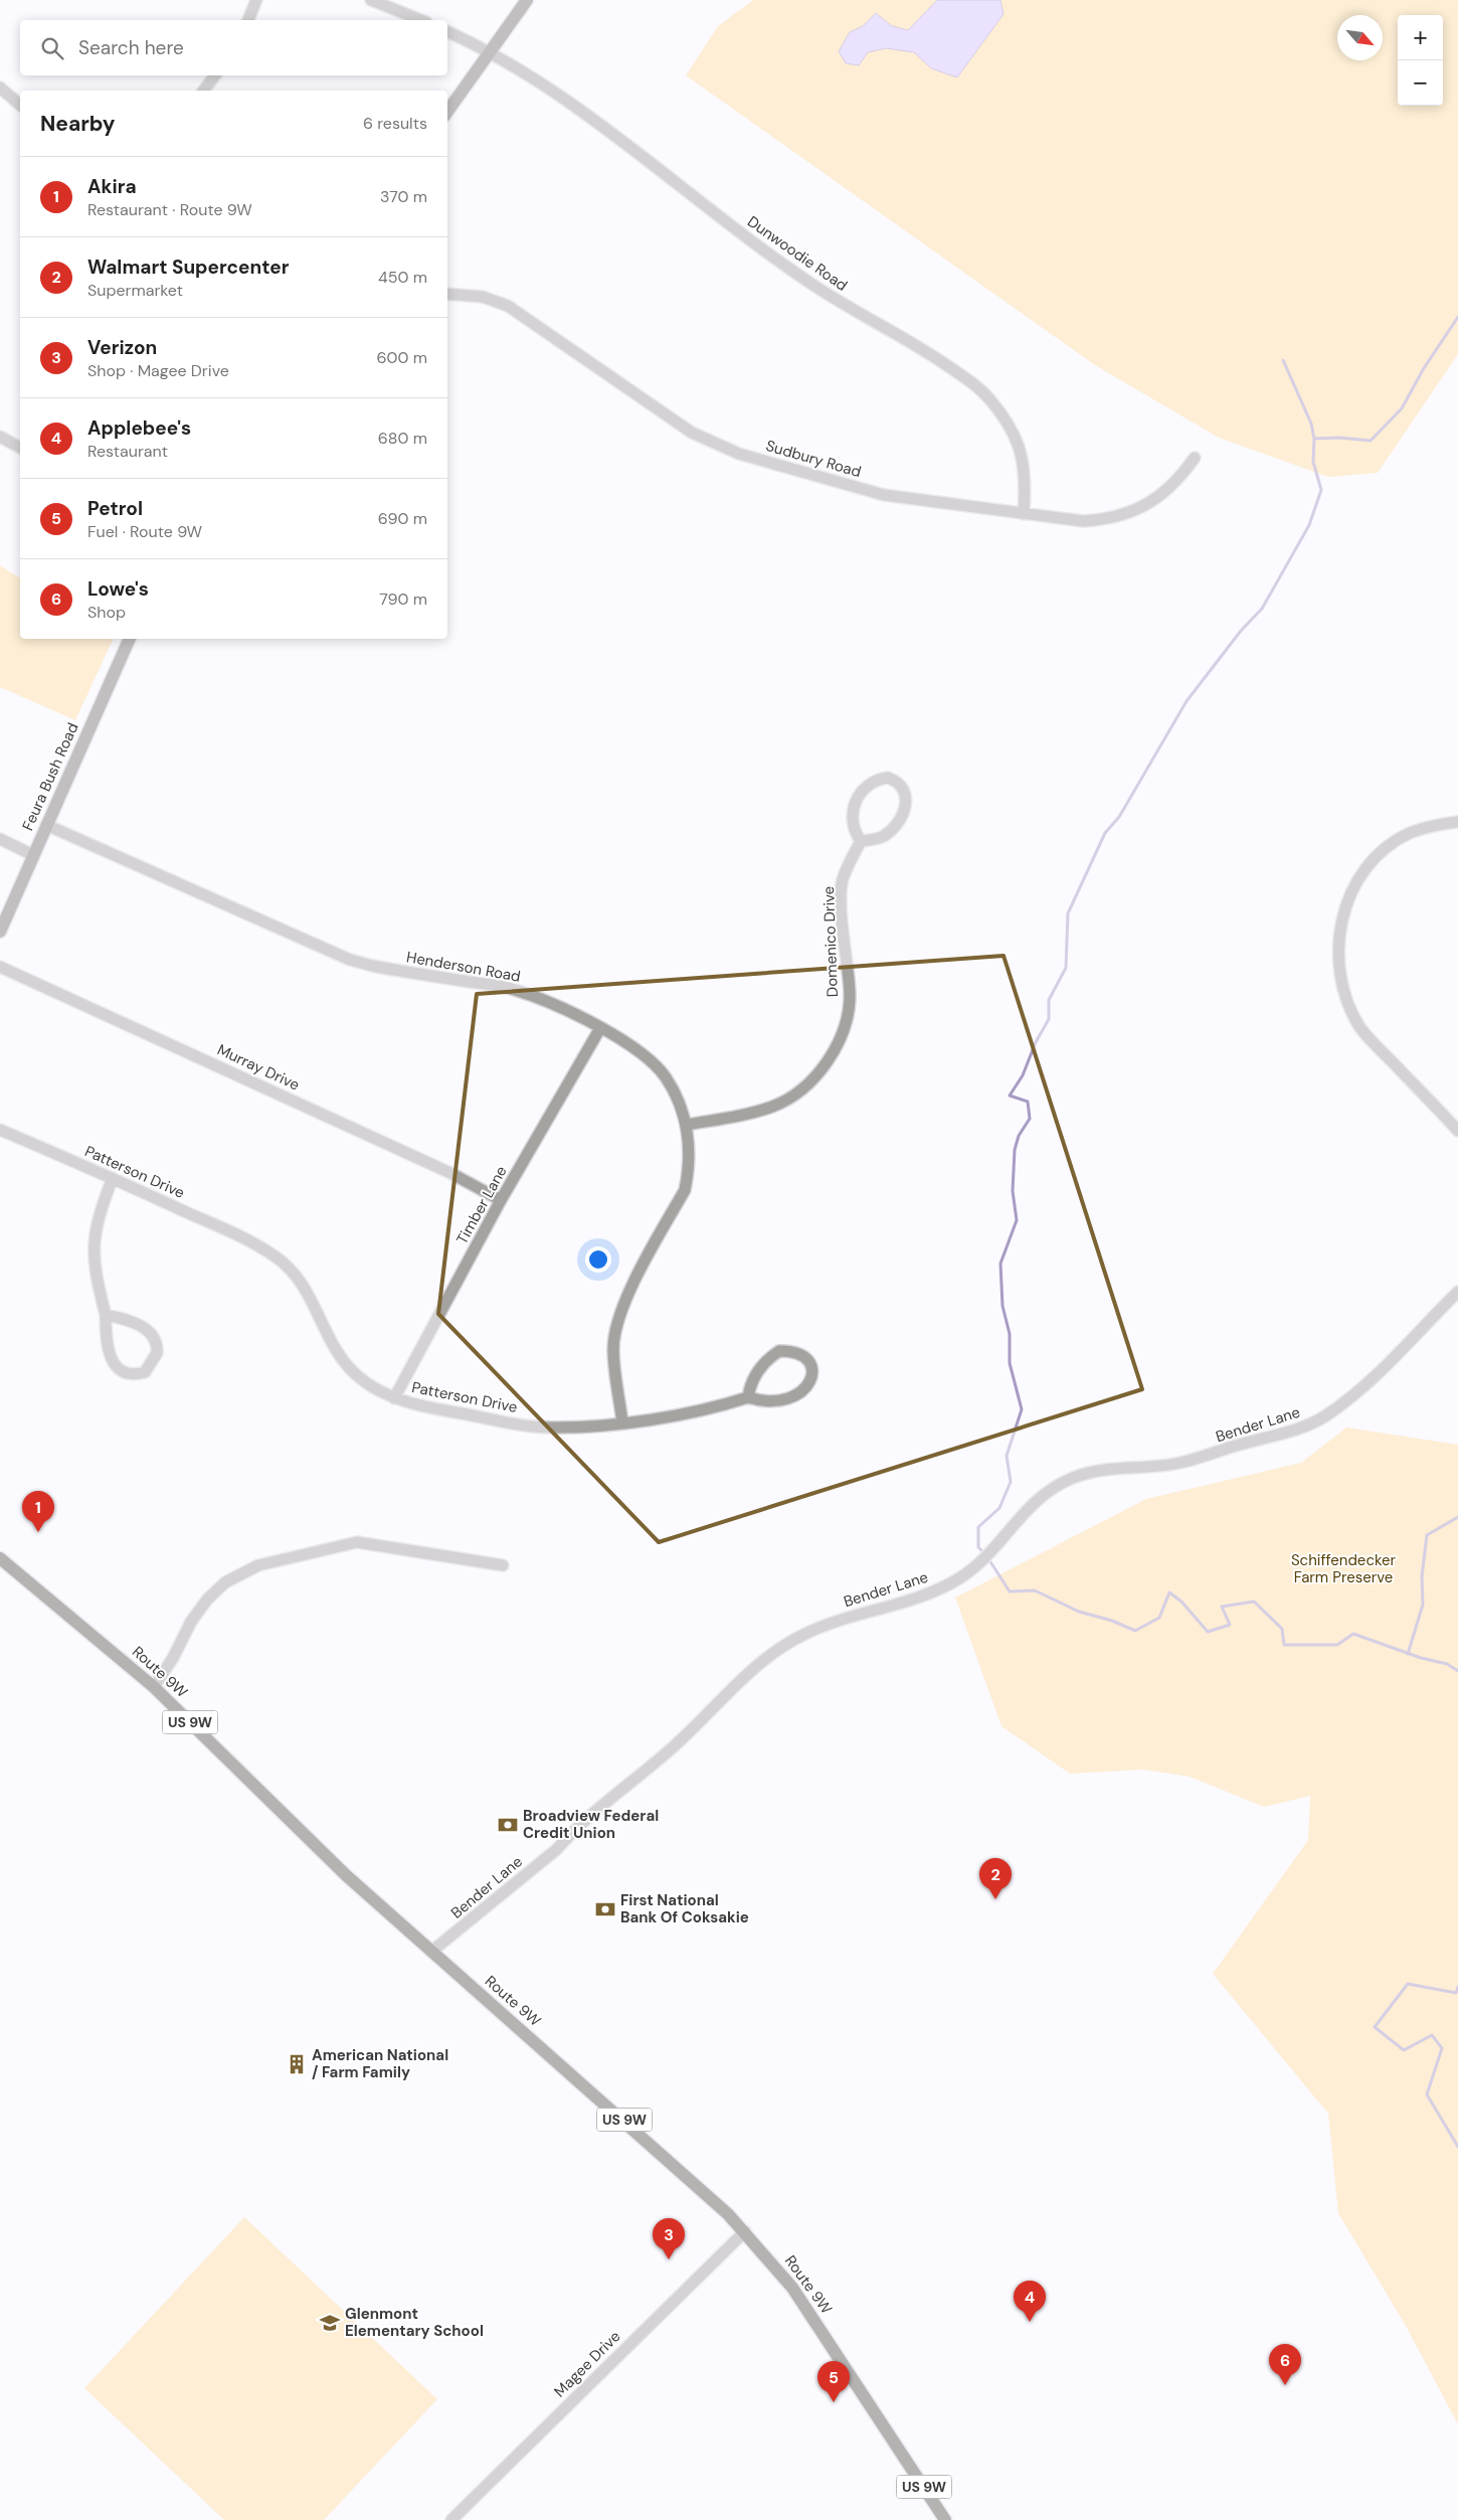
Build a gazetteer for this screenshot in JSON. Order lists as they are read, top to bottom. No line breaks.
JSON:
{"streets":{"main road":["Feura Bush Road","Route 9W","US 9W"],"street":["Dunwoodie Road","Sudbury Road","Domenico Drive","Henderson Road","Murray Drive","Patterson Drive","Timber Lane","Bender Lane","Magee Drive"]},"crossings":[["Dunwoodie Road","Sudbury Road"],["Feura Bush Road","Henderson Road"],["Domenico Drive","Henderson Road"],["Henderson Road","Patterson Drive"],["Henderson Road","Timber Lane"],["Murray Drive","Timber Lane"],["Patterson Drive","Timber Lane"],["Bender Lane","Route 9W"],["Route 9W","Magee Drive"]],"parks":["Schiffendecker Farm Preserve"],"places":{"bank":["Broadview Federal Credit Union","First National Bank Of Coksakie"],"building":["American National / Farm Family"],"school or university":["Glenmont Elementary School"]},"north":"bottom right","page":{"map_buttons":["+","−"],"search":"Search here","heading":["Nearby","6 results"],"list":[{"mark":"1","name":"Akira","note":"Restaurant · Route 9W","value":"370 m"},{"mark":"2","name":"Walmart Supercenter","note":"Supermarket","value":"450 m"},{"mark":"3","name":"Verizon","note":"Shop · Magee Drive","value":"600 m"},{"mark":"4","name":"Applebee's","note":"Restaurant","value":"680 m"},{"mark":"5","name":"Petrol","note":"Fuel · Route 9W","value":"690 m"},{"mark":"6","name":"Lowe's","note":"Shop","value":"790 m"}],"pins":["1","2","3","4","6","5"]}}
